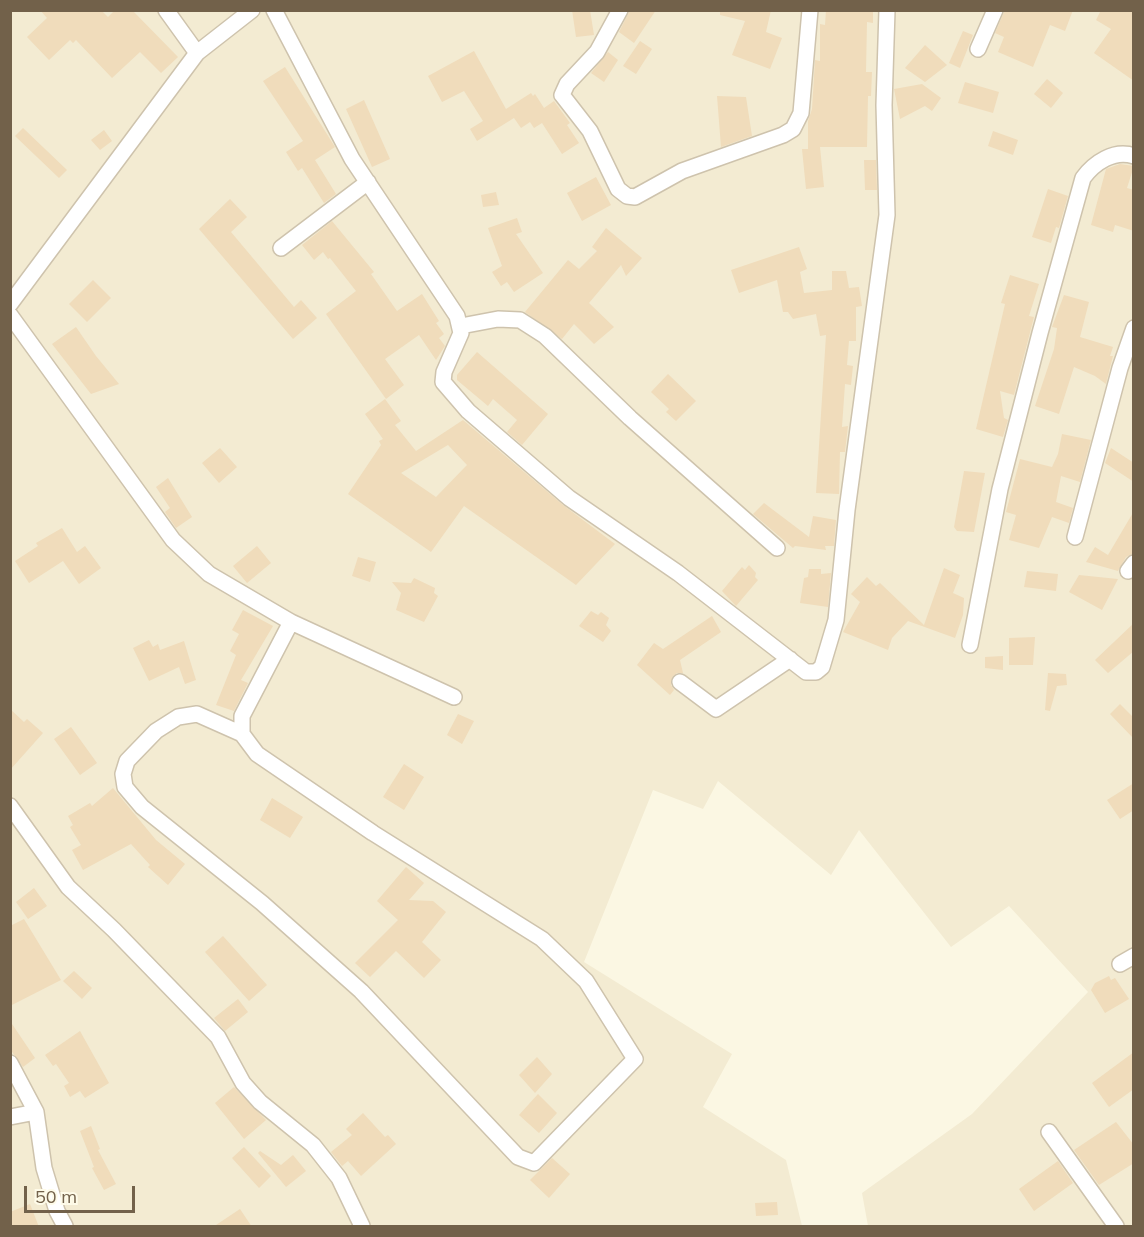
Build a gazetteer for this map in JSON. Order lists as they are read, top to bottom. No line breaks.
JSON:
{"scale_bar":"50 m"}
